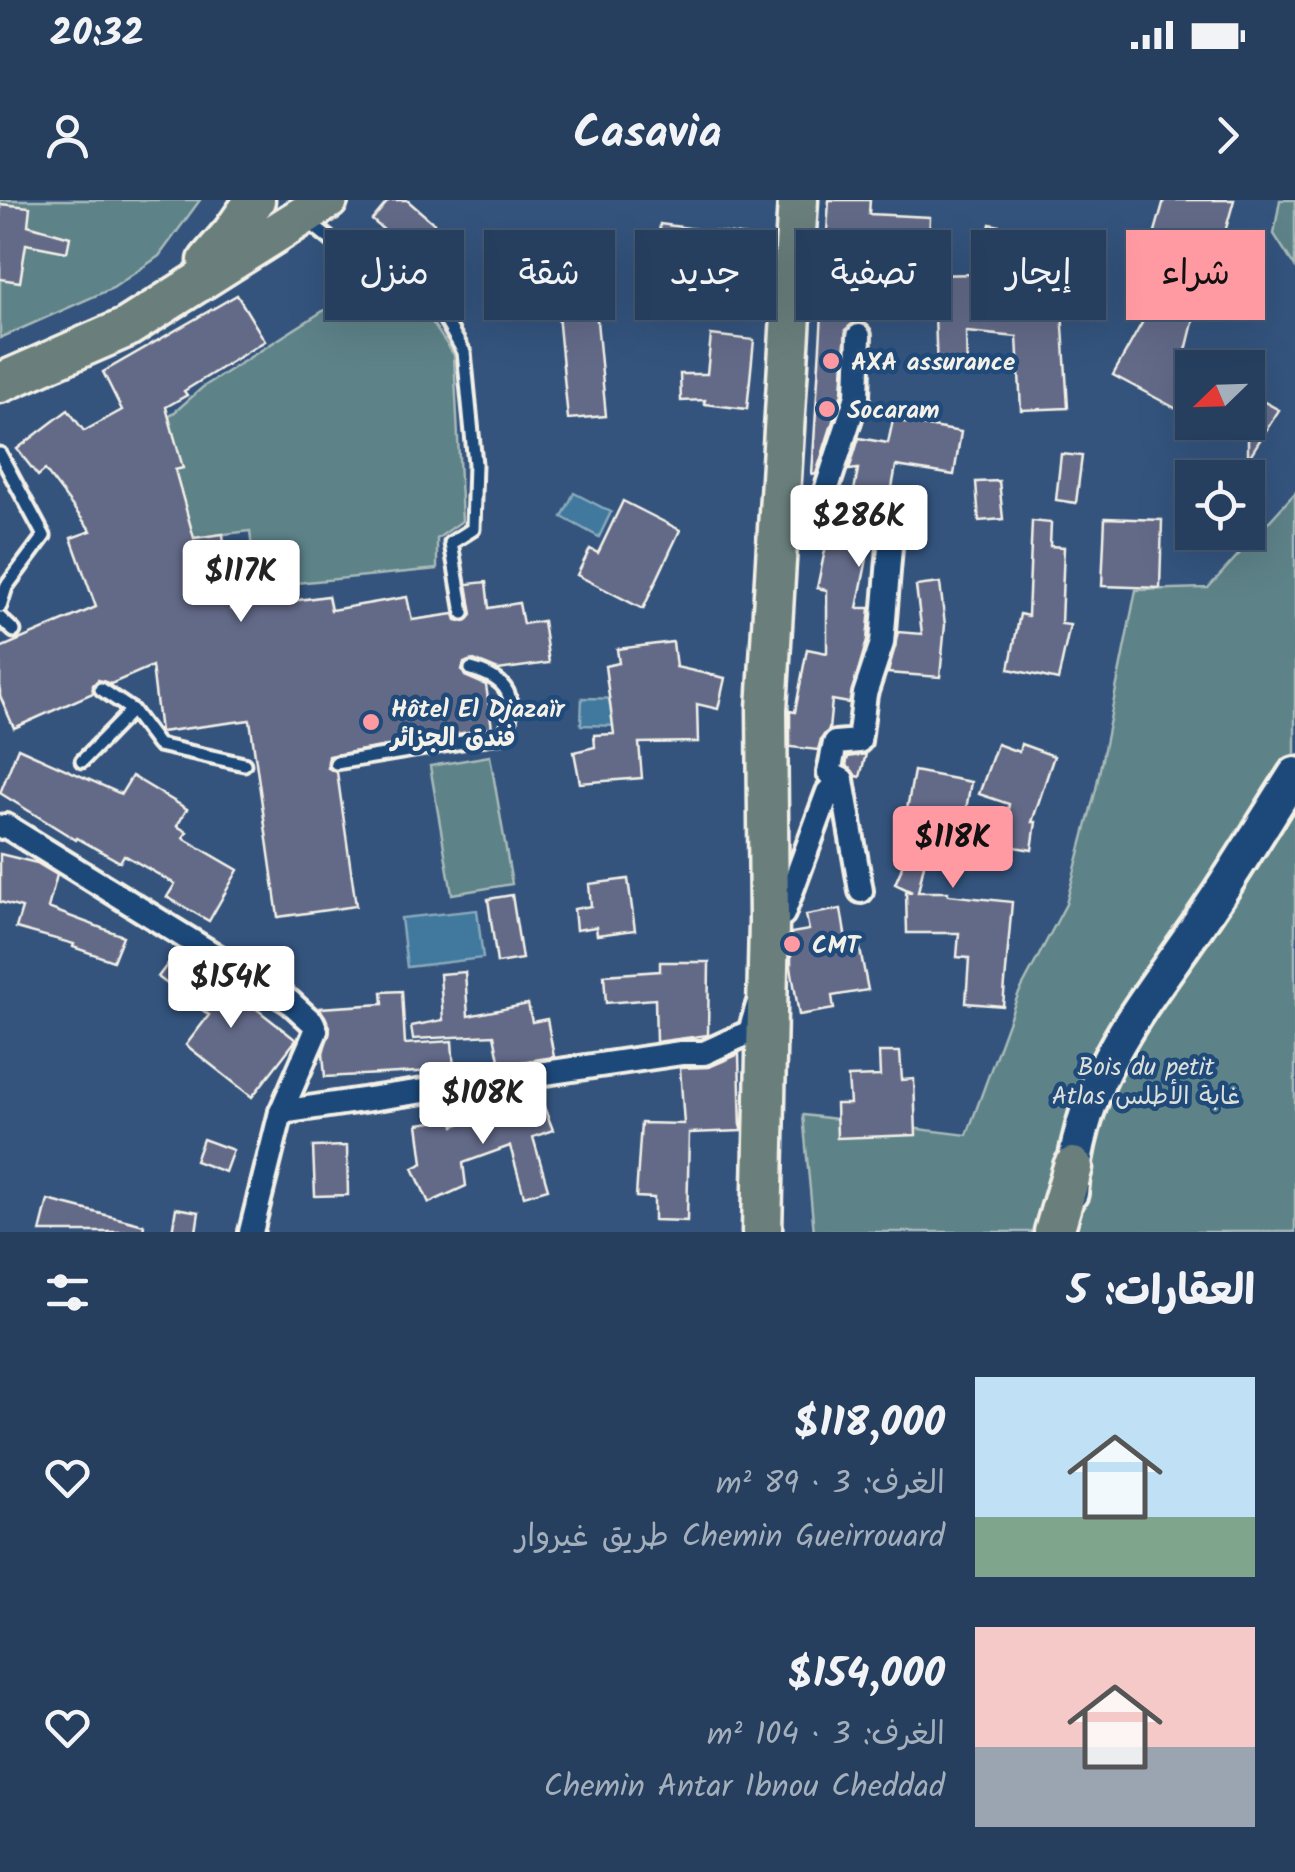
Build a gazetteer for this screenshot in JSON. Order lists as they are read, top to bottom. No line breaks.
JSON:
{"parks":["Bois du petit Atlas غابة الأطلس"],"places":["AXA assurance","Socaram","Hôtel El Djazaïr فندق الجزائر","CMT"],"north":"bottom left","page":{"status":"20:32","header":"Casavia","chip":["شراء","إيجار","تصفية","جديد","شقة","منزل"],"price":["$286K","$117K","$118K","$154K","$108K"],"heading":"العقارات: 5","list":[{"name":"$118,000","note":"الغرف: 3 · 89 m² · Chemin Gueirrouard طريق غيروار"},{"name":"$154,000","note":"الغرف: 3 · 104 m² · Chemin Antar Ibnou Cheddad"}]}}
